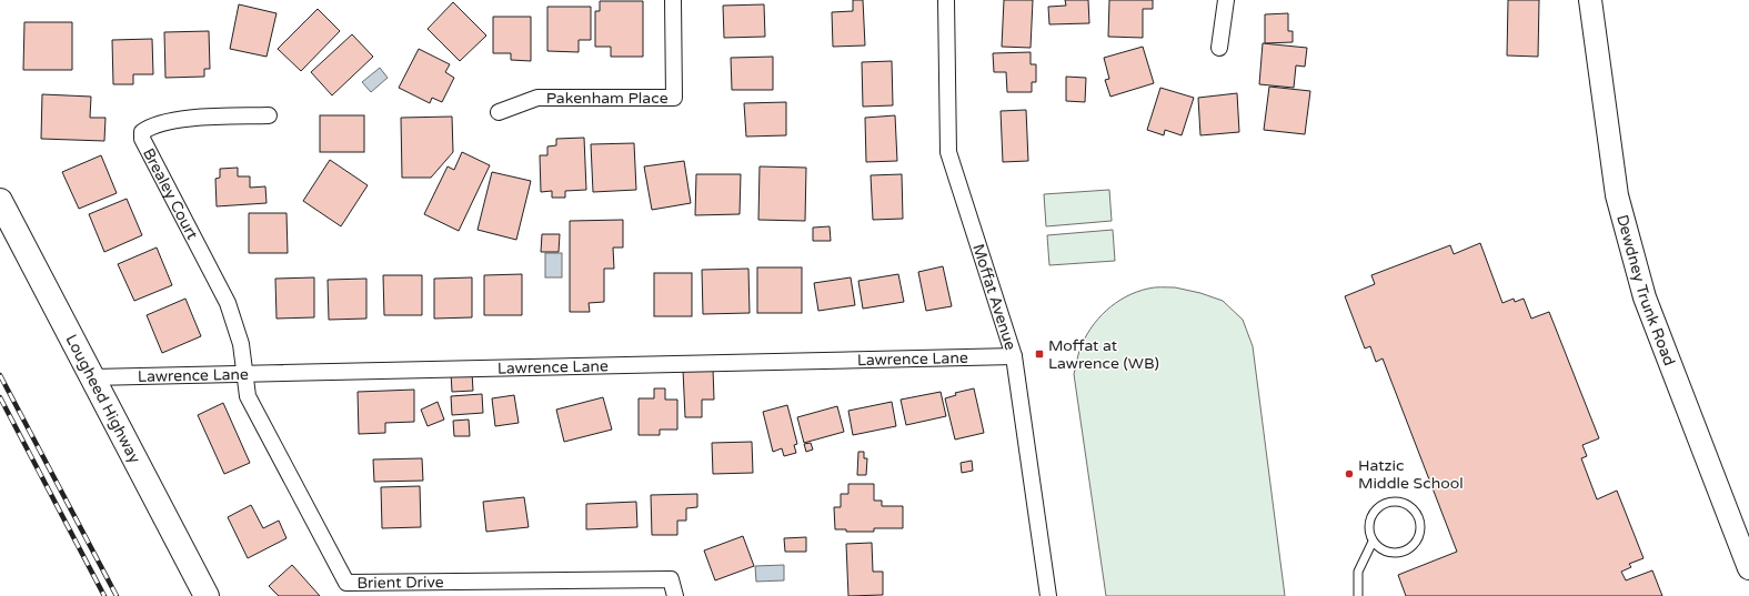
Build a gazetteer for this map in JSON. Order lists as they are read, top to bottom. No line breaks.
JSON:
{"streets":{"main road":["Dewdney Trunk Road","Lougheed Highway"],"street":["Pakenham Place","Brealey Court","Moffat Avenue","Lawrence Lane","Brient Drive"]},"crossings":[["Brealey Court","Lawrence Lane"],["Brealey Court","Brient Drive"],["Moffat Avenue","Lawrence Lane"],["Lawrence Lane","Lougheed Highway"],["Lawrence Lane","Brient Drive"]],"places":{"transit":["Moffat at Lawrence (WB)"],"other":["Hatzic Middle School"]}}
